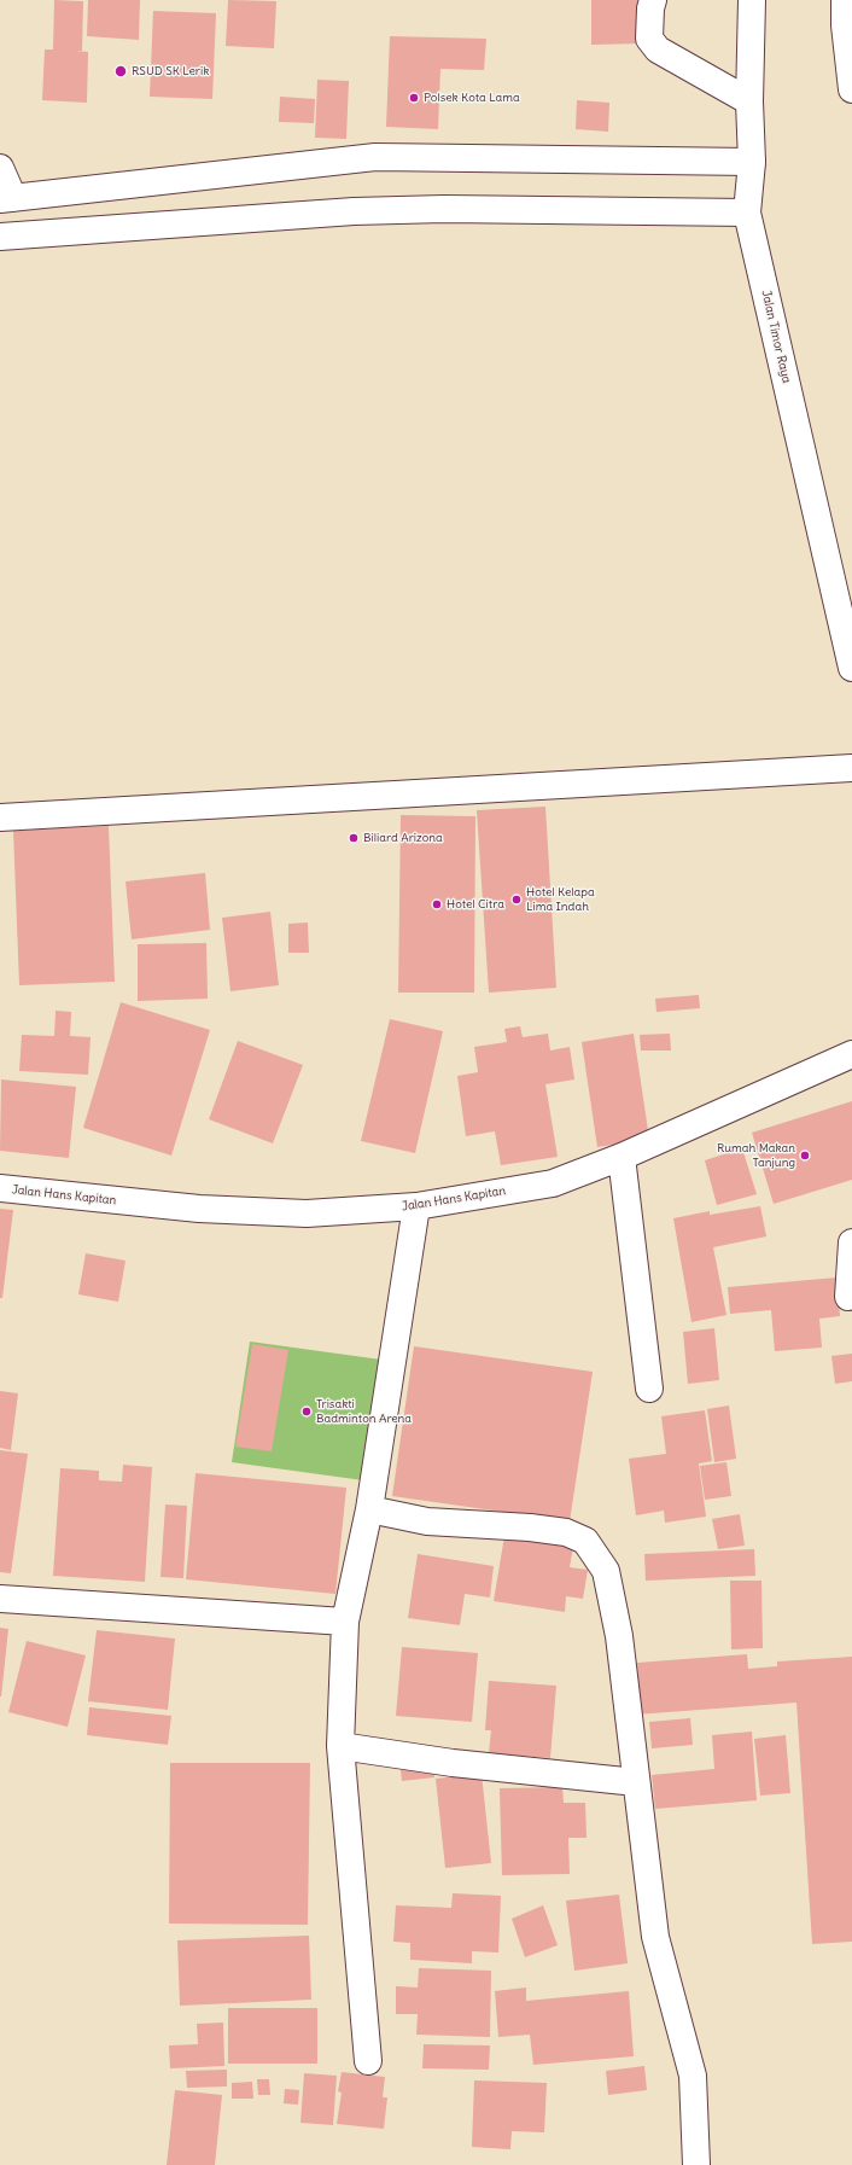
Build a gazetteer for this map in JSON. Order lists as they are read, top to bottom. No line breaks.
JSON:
{"streets":{"main road":["Jalan Timor Raya","Jalan Hans Kapitan"]},"places":["RSUD SK Lerik","Polsek Kota Lama","Biliard Arizona","Hotel Kelapa Lima Indah","Hotel Citra","Rumah Makan Tanjung","Trisakti Badminton Arena"]}
